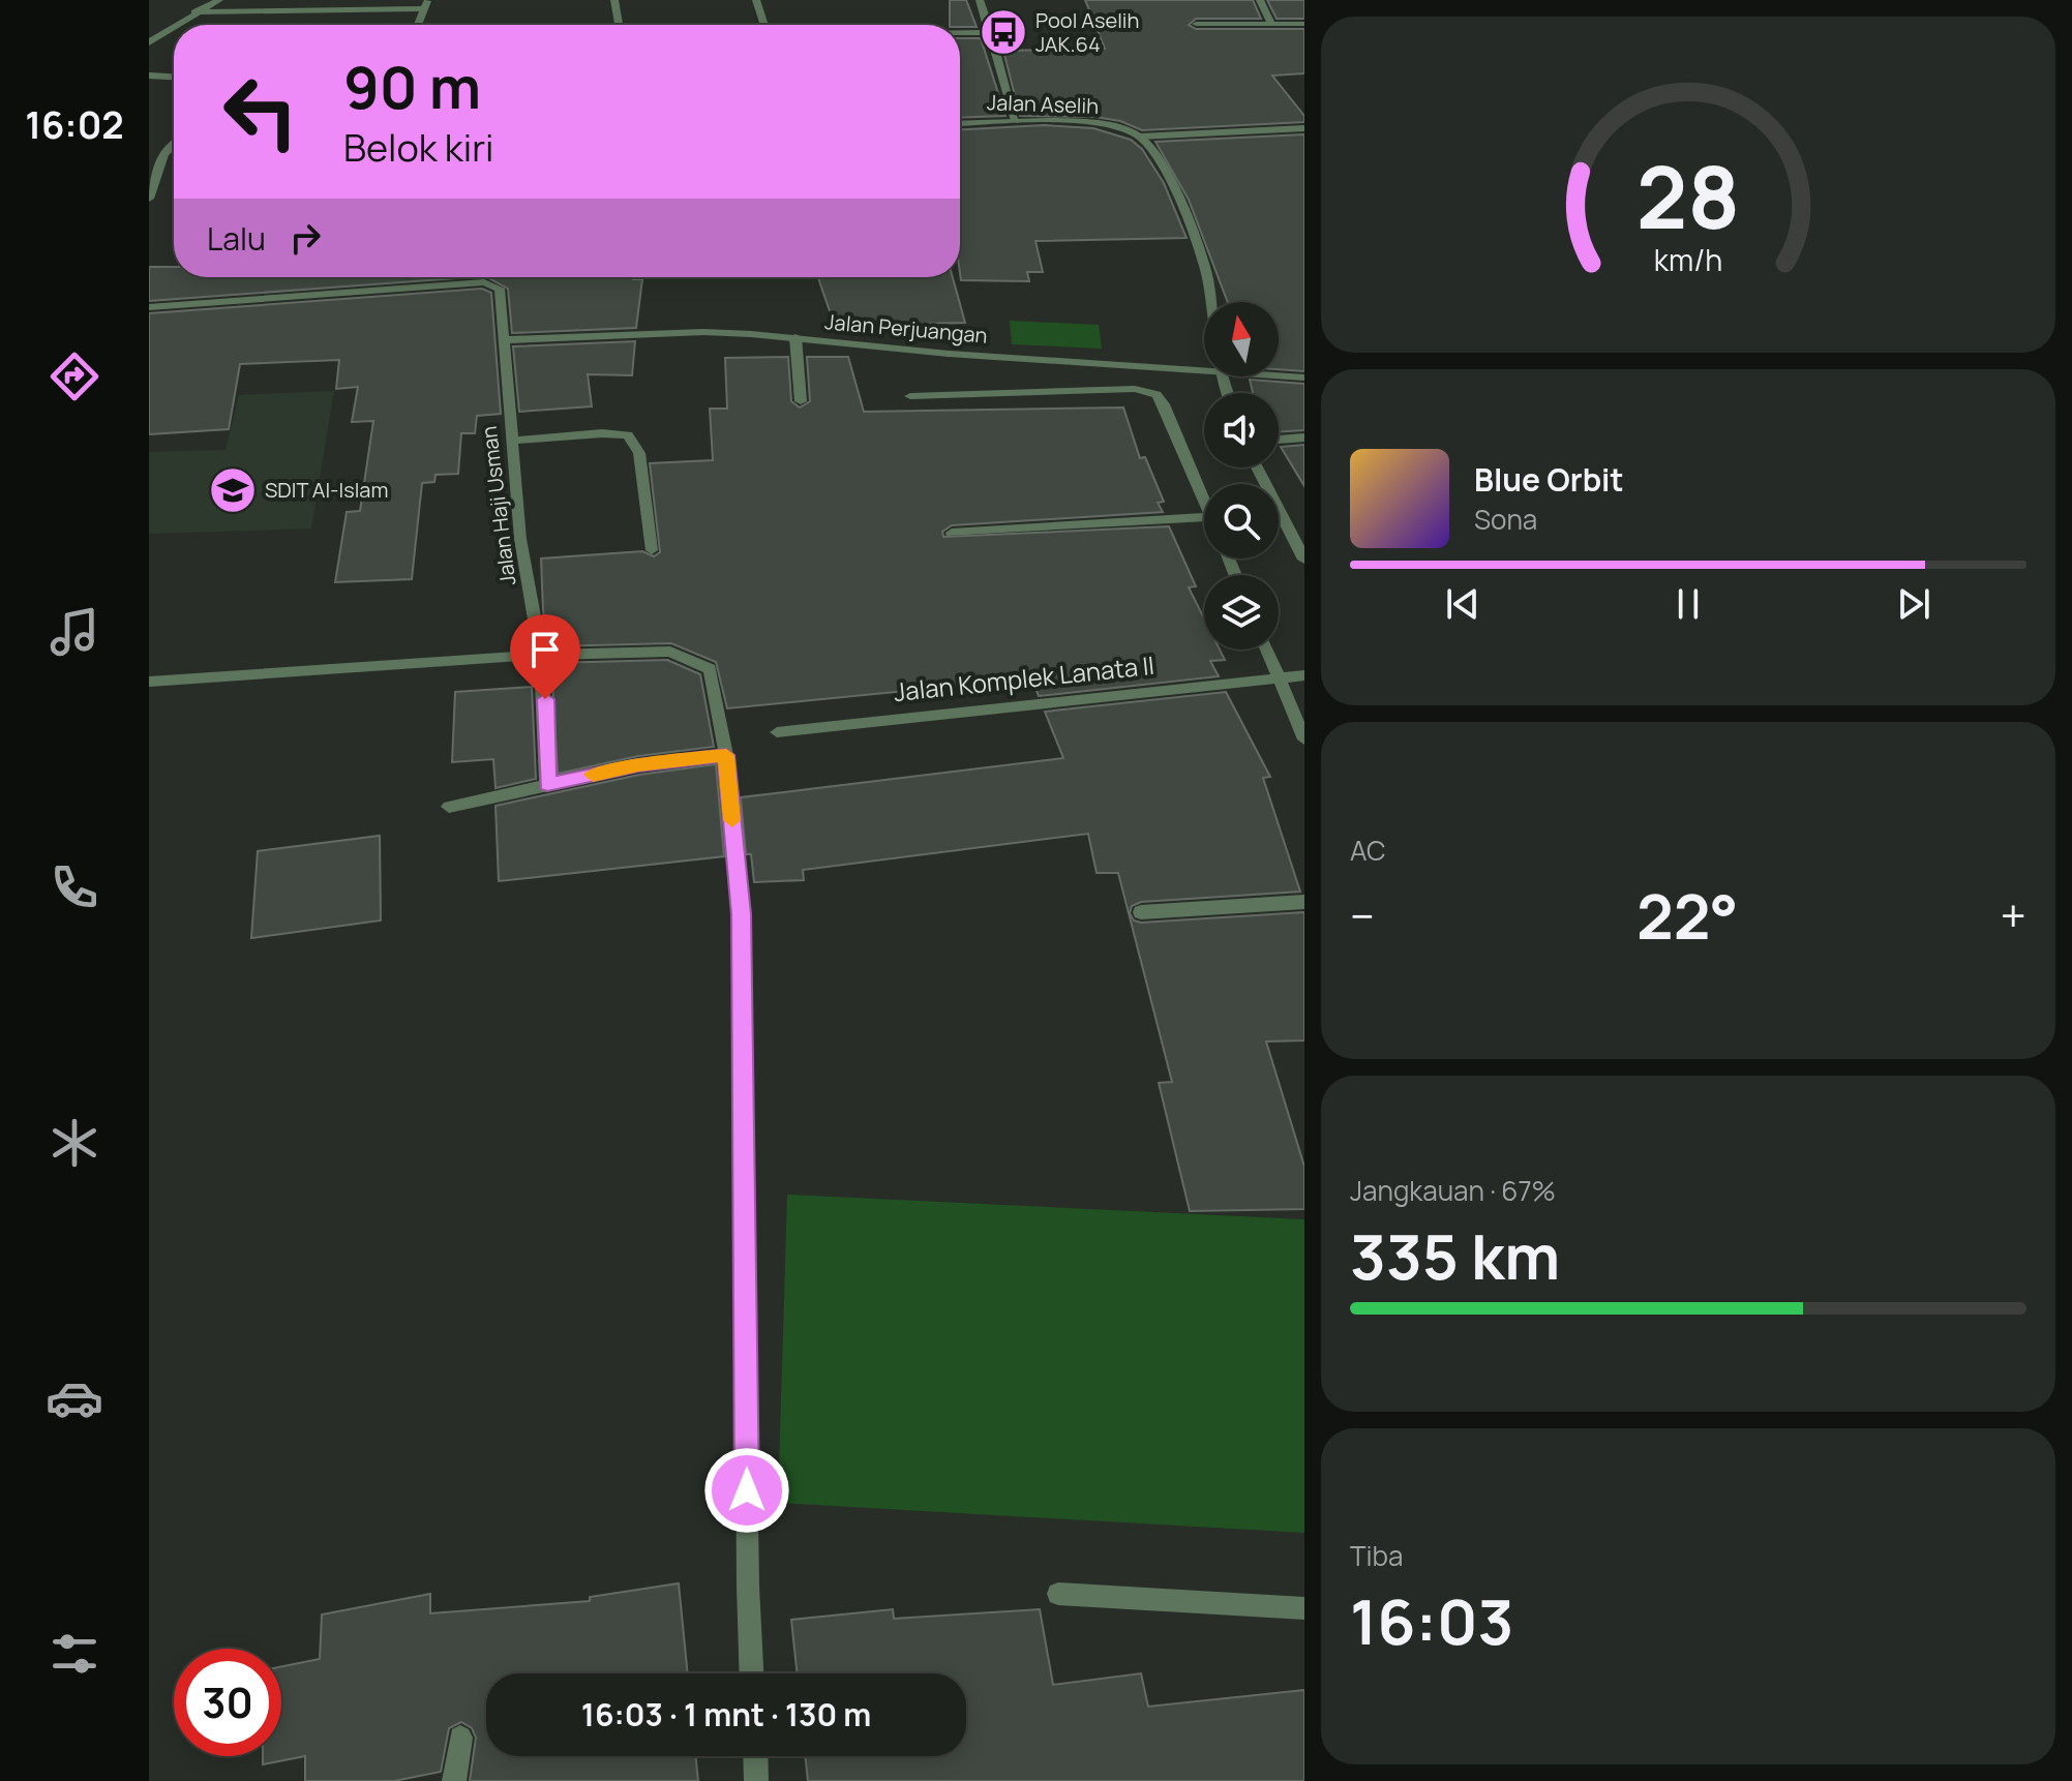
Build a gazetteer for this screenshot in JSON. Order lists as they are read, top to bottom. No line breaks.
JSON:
{"streets":{"street":["Jalan Aselih","Jalan Perjuangan","Jalan Haji Usman","Jalan Komplek Lanata II"]},"crossings":[["Jalan Perjuangan","Jalan Haji Usman"]],"places":{"bus stop":["Pool Aselih JAK.64"],"school or university":["SDIT Al-Islam"]},"north":"top","page":{"tabs":"16:02","turn":["90 m","Belok kiri"],"then":"Lalu","song":["Blue Orbit","Sona"],"tile":["AC",["Jangkauan · 67%","335 km"],["Tiba","16:03"]],"heat":["−","22°","+"],"limit":"30","trip":"16:03 · 1 mnt · 130 m","gauge":["28","km/h"]}}
